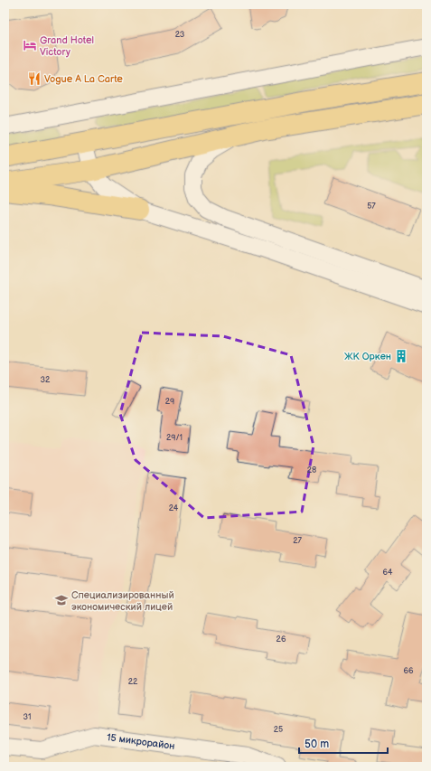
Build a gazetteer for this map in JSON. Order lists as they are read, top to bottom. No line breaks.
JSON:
{"streets":{"street":["15 микрорайон"]},"places":{"hotel":["Grand Hotel Victory"],"restaurant":["Vogue A La Carte"],"building":["ЖК Оркен"],"school or university":["Специализированный экономический лицей"]},"house_numbers":["23","57","32","29","29/1","28","24","27","64","26","66","22","31","25"],"scale_bar":"50 m"}
